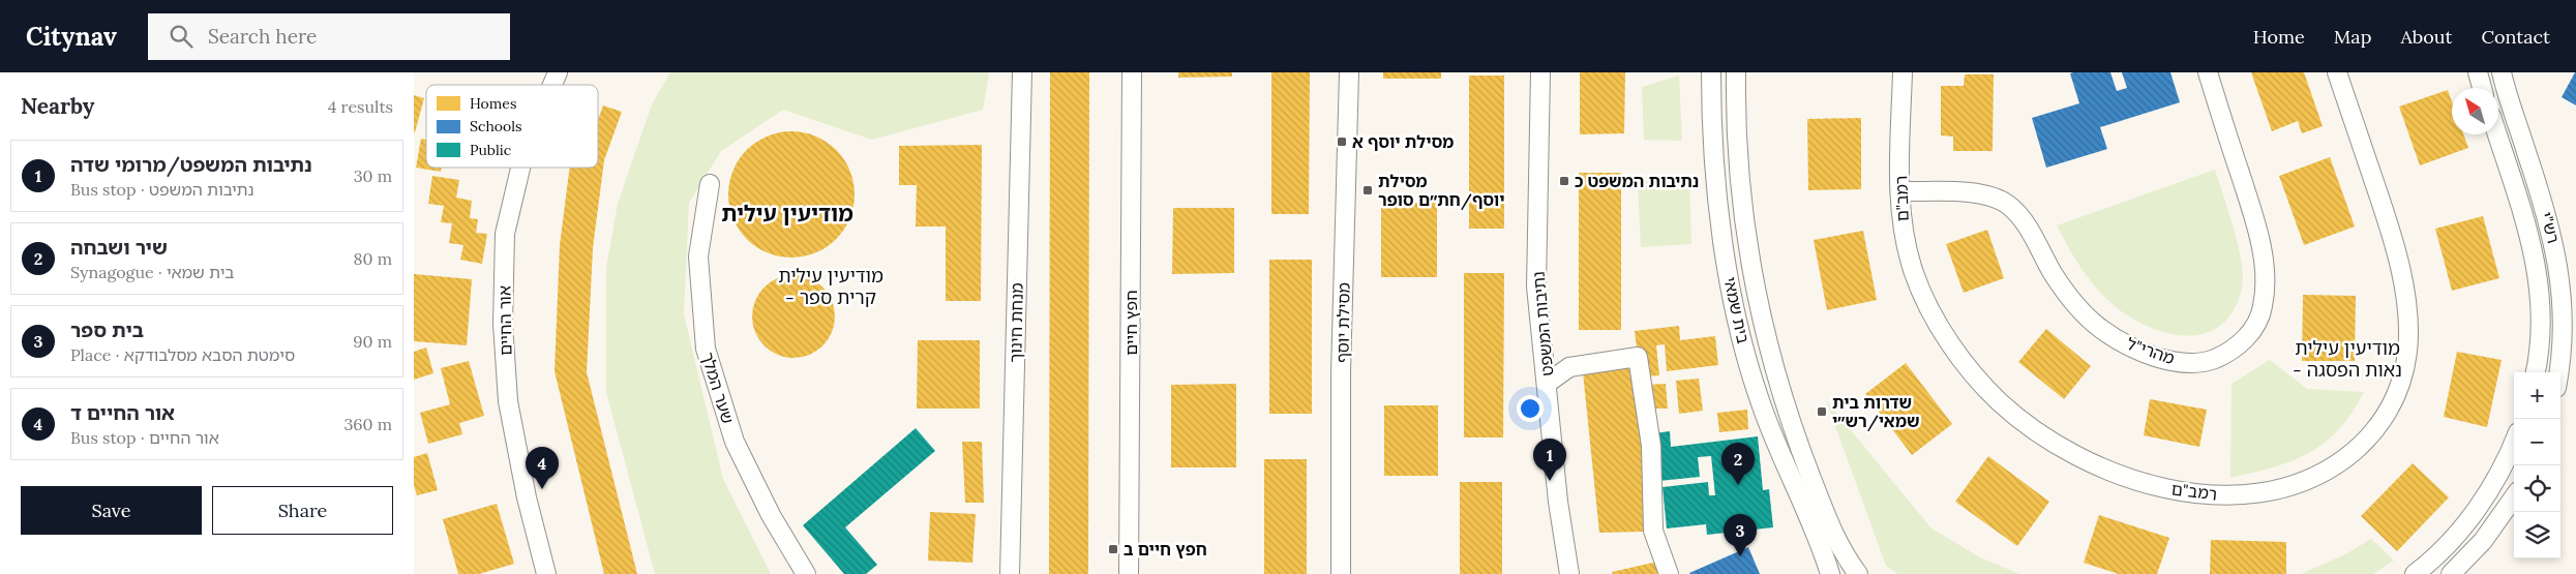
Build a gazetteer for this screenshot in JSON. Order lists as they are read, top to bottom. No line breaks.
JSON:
{"streets":{"street":["רמב\"ם","רש\"י","בית שמאי","אור החיים","מנחת חינוך","חפץ חיים","מסילת יוסף","נתיבות המשפט","מהרי\"ל","שער המלך"]},"crossings":[["רמב\"ם","מהרי\"ל"]],"districts":["מודיעין עילית","מודיעין עילית - קרית ספר","מודיעין עילית - נאות הפסגה"],"places":{"transit":["מסילת יוסף א","נתיבות המשפט כ","מסילת יוסף/חת״ם סופר","שדרות בית שמאי/רש״י","חפץ חיים ב"]},"legend":["Homes","Schools","Public"],"north":"top left","page":{"header":"Citynav","search":"Search here","nav":["Home","Map","About","Contact"],"heading":["Nearby","4 results"],"list":[{"mark":"1","name":"נתיבות המשפט/מרומי שדה","note":"Bus stop · נתיבות המשפט","value":"30 m"},{"mark":"2","name":"שיר ושבחה","note":"Synagogue · בית שמאי","value":"80 m"},{"mark":"3","name":"בית ספר","note":"Place · סימטת הסבא מסלבודקא","value":"90 m"},{"mark":"4","name":"אור החיים ד","note":"Bus stop · אור החיים","value":"360 m"}],"map_buttons":["+","−"],"pins":["1","2","4","3"],"buttons":["Save","Share"]}}
